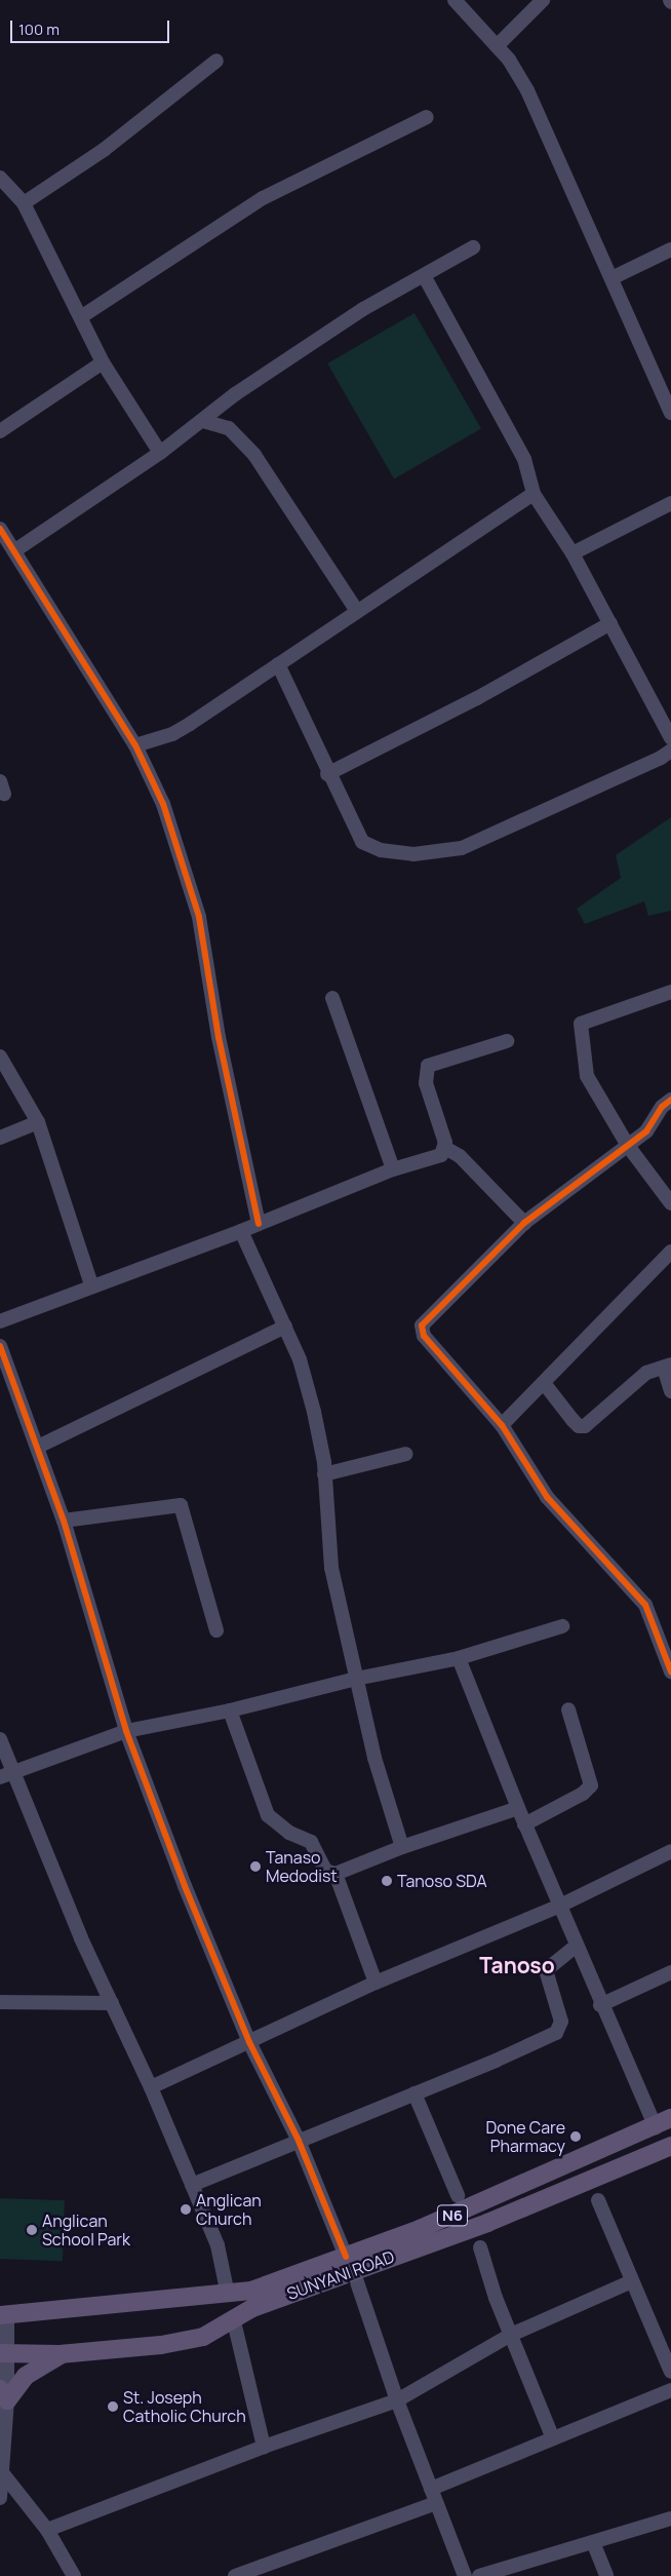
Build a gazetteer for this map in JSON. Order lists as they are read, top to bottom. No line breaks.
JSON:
{"streets":{"main road":["N6","SUNYANI ROAD"]},"crossings":[["N6","SUNYANI ROAD"]],"districts":["Tanoso"],"places":["Tanaso Medodist","Tanoso SDA","Done Care Pharmacy","Anglican Church","Anglican School Park","St. Joseph Catholic Church"],"scale_bar":"100 m"}
